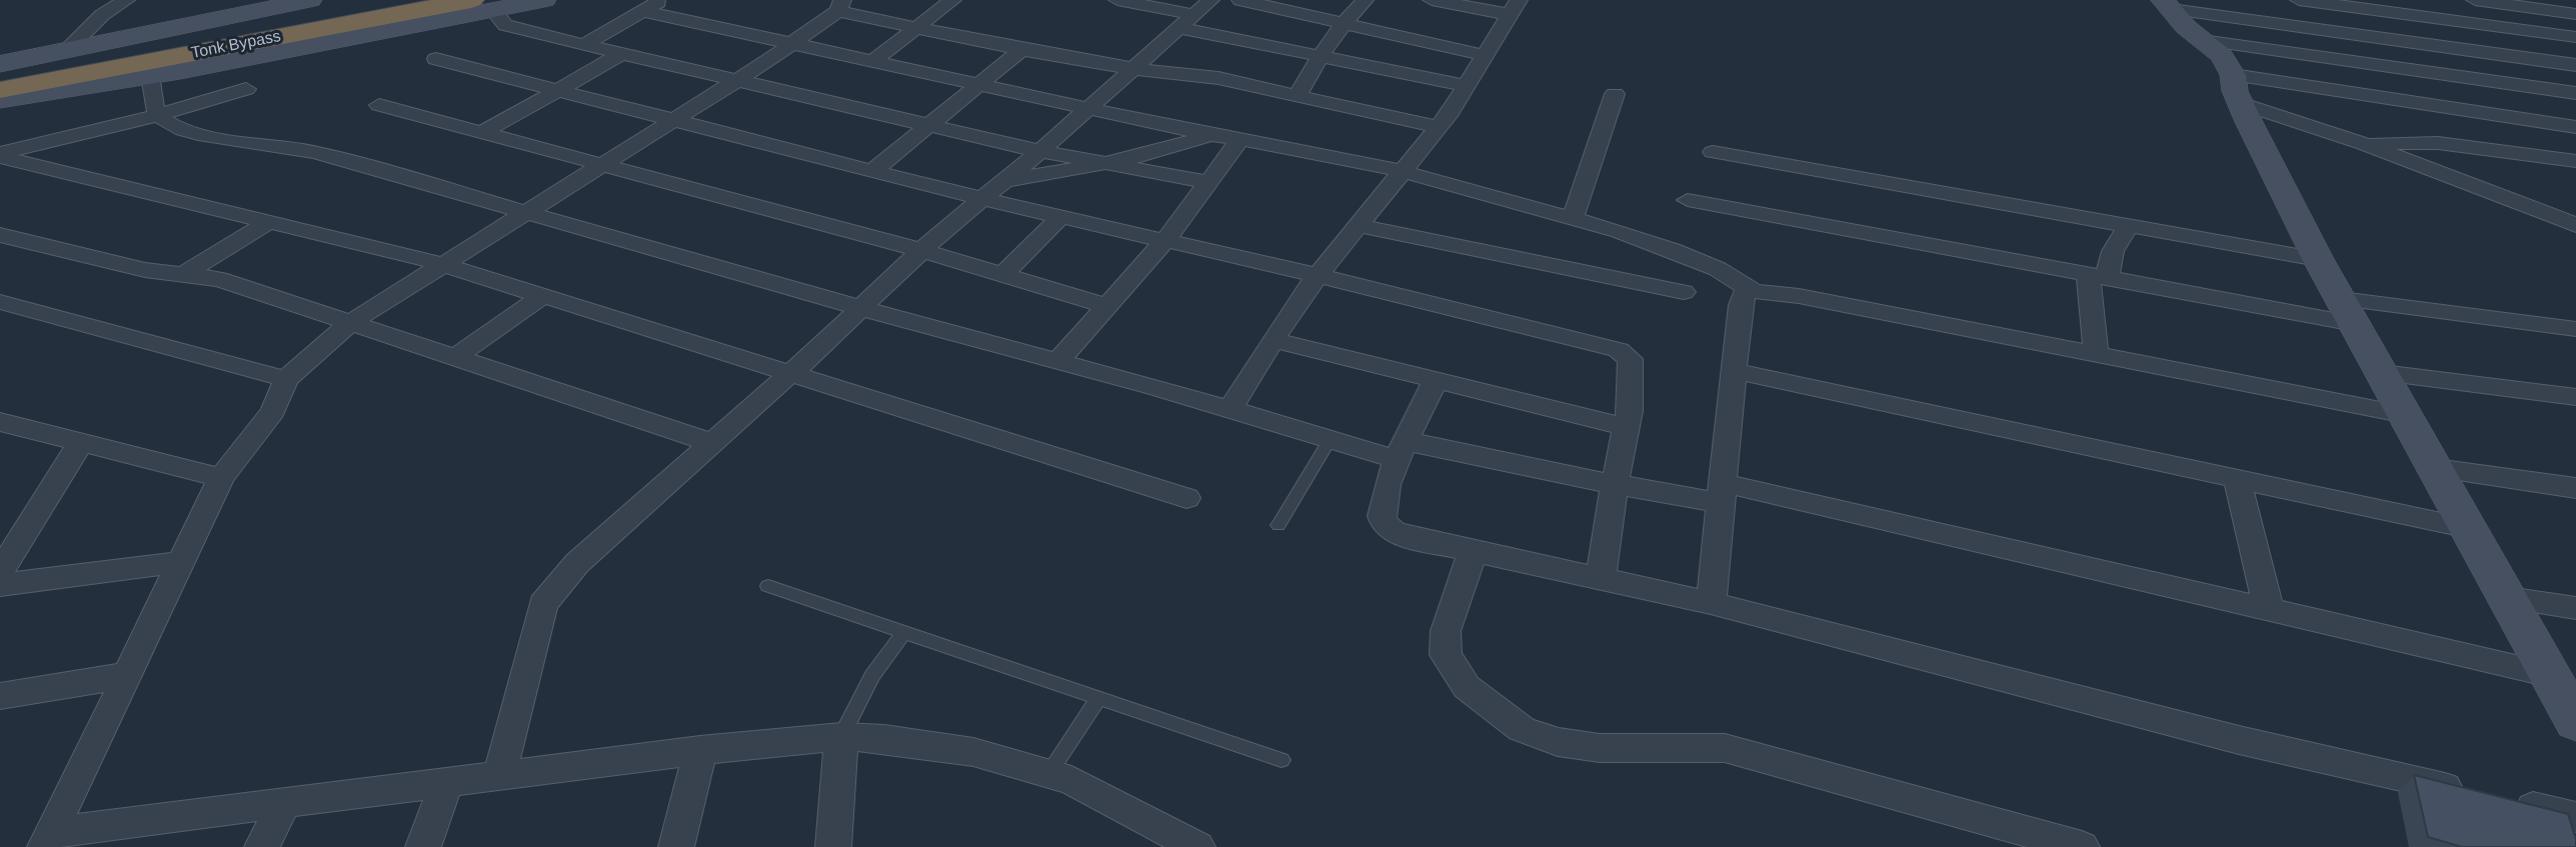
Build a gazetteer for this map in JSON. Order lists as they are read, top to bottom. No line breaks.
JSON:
{"streets":{"highway":["Tonk Bypass"]}}
